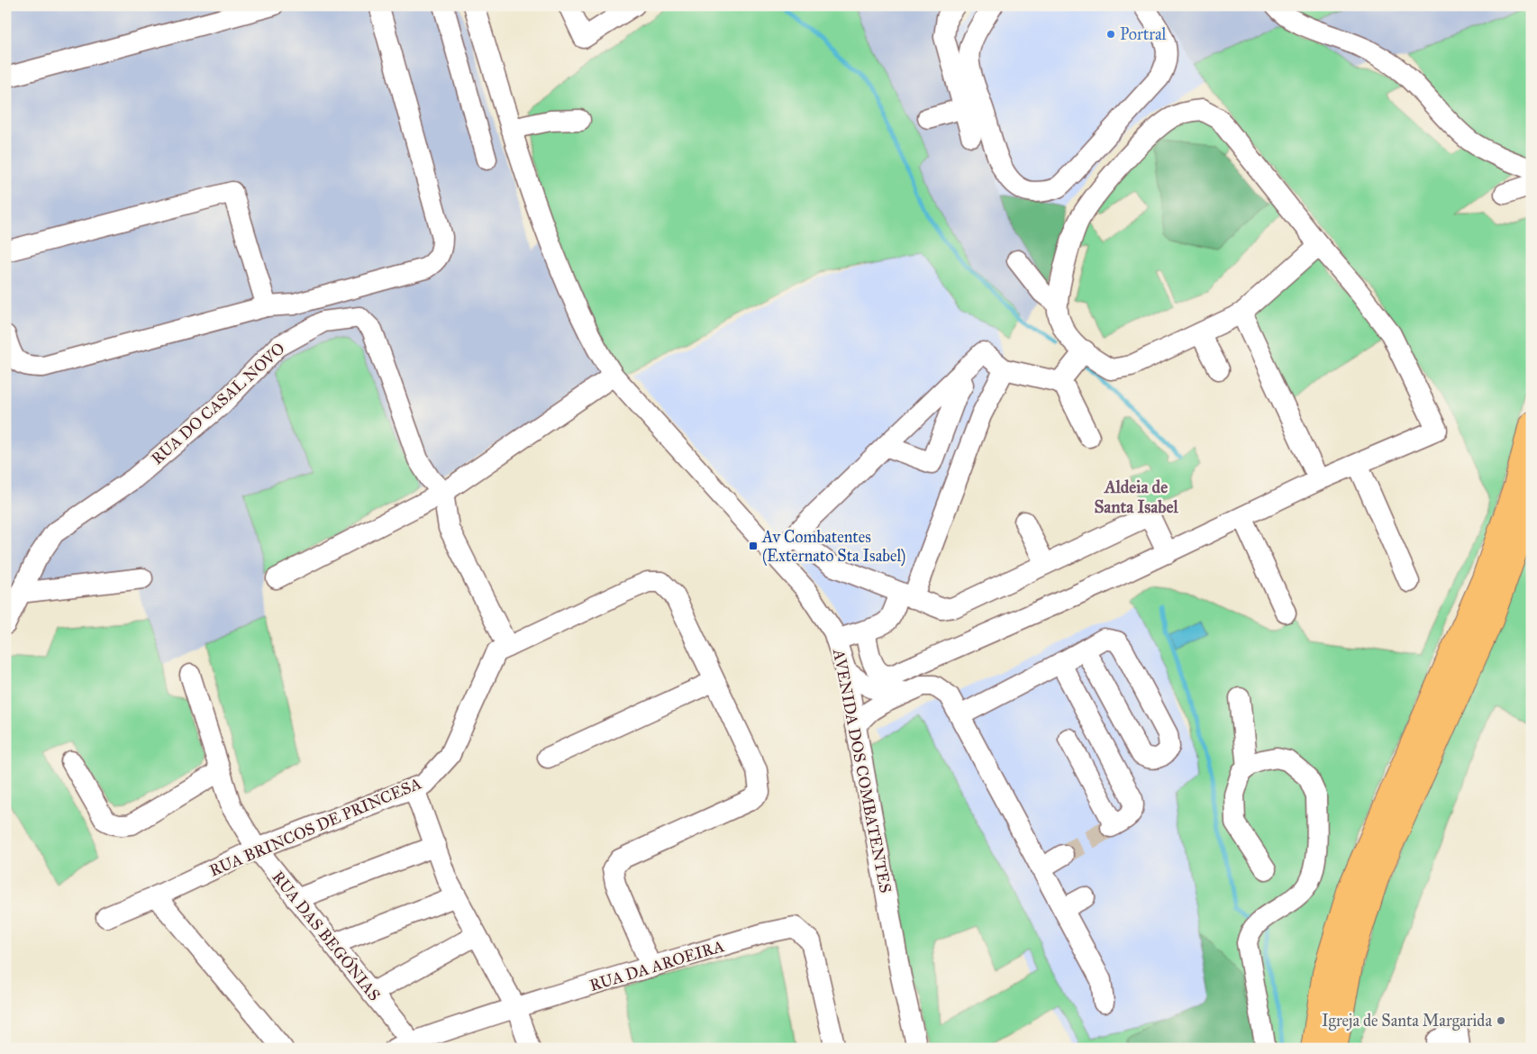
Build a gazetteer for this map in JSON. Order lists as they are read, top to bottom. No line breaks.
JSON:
{"streets":{"street":["RUA DO CASAL NOVO","AVENIDA DOS COMBATENTES","RUA BRINCOS DE PRINCESA","RUA DAS BEGÓNIAS","RUA DA AROEIRA"]},"crossings":[["RUA BRINCOS DE PRINCESA","RUA DAS BEGÓNIAS"],["RUA DAS BEGÓNIAS","RUA DA AROEIRA"]],"districts":["Aldeia de Santa Isabel"],"places":{"other":["Portral","Igreja de Santa Margarida"],"transit":["Av Combatentes (Externato Sta Isabel)"]}}
